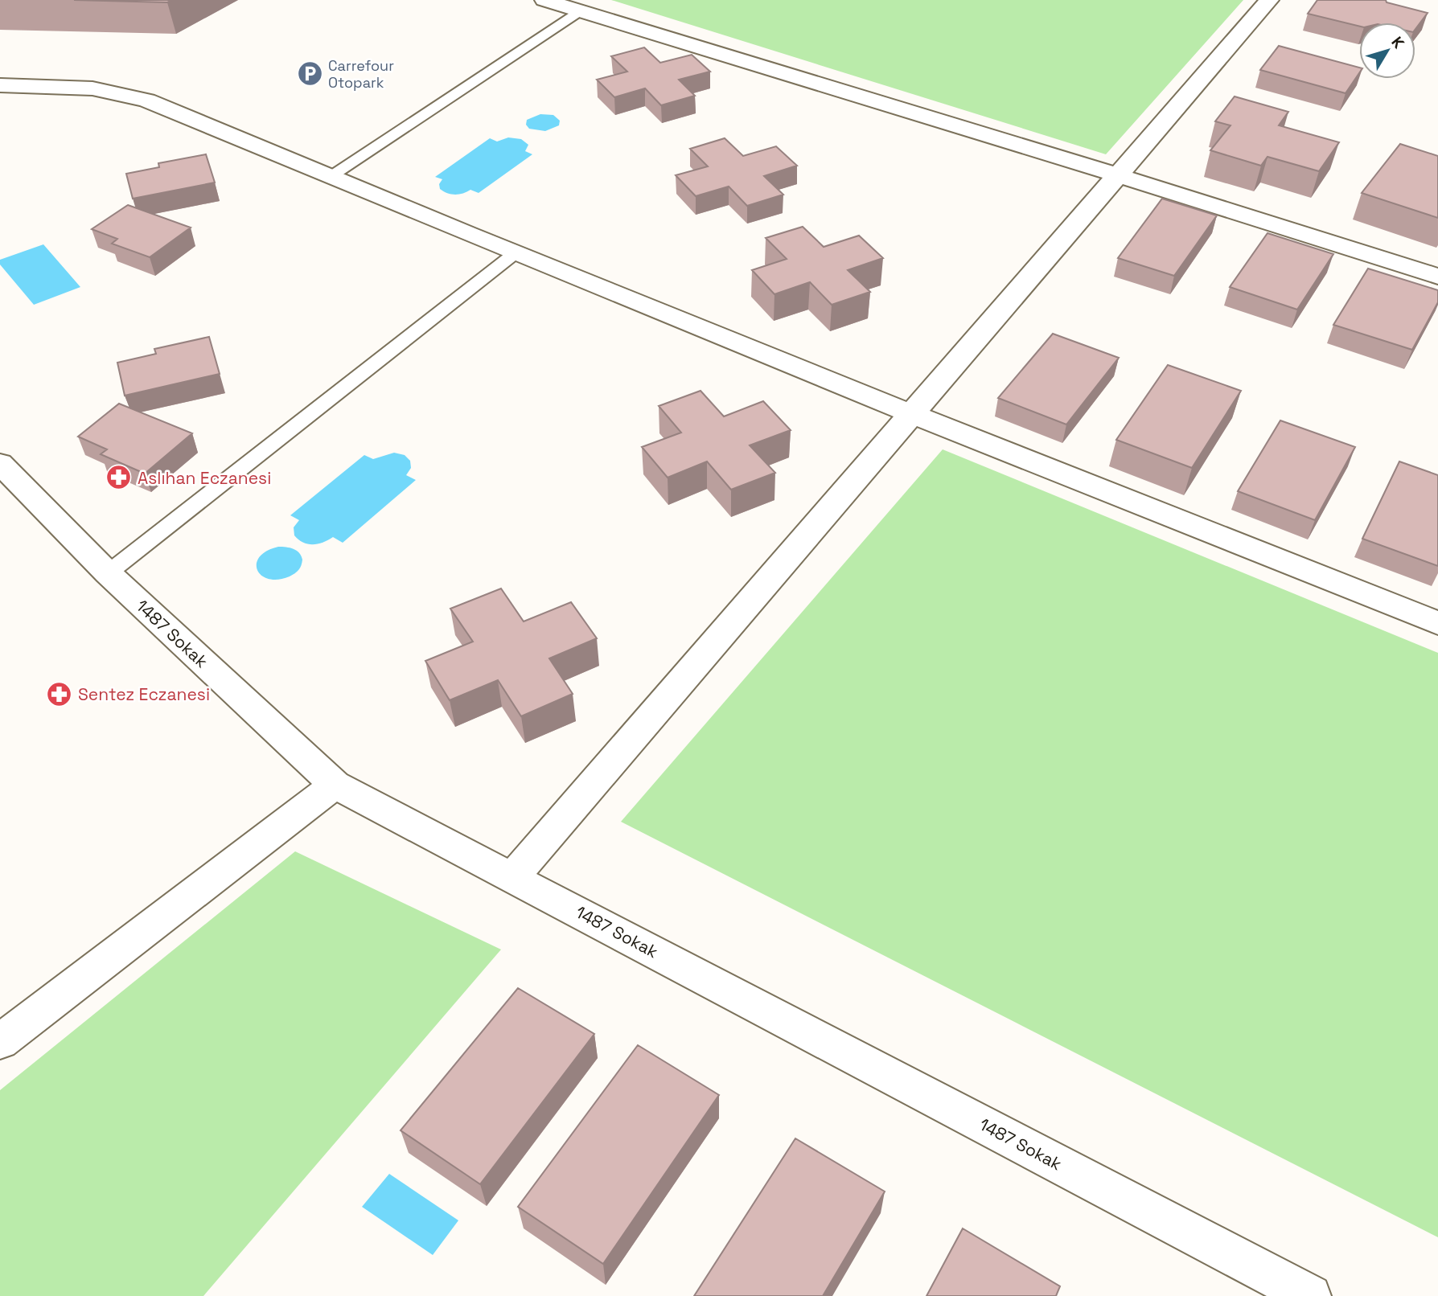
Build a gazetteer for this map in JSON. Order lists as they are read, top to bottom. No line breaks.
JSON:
{"streets":{"street":["1487 Sokak"]},"places":{"parking":["Carrefour Otopark"],"pharmacy":["Aslıhan Eczanesi","Sentez Eczanesi"]},"north":"top right"}
